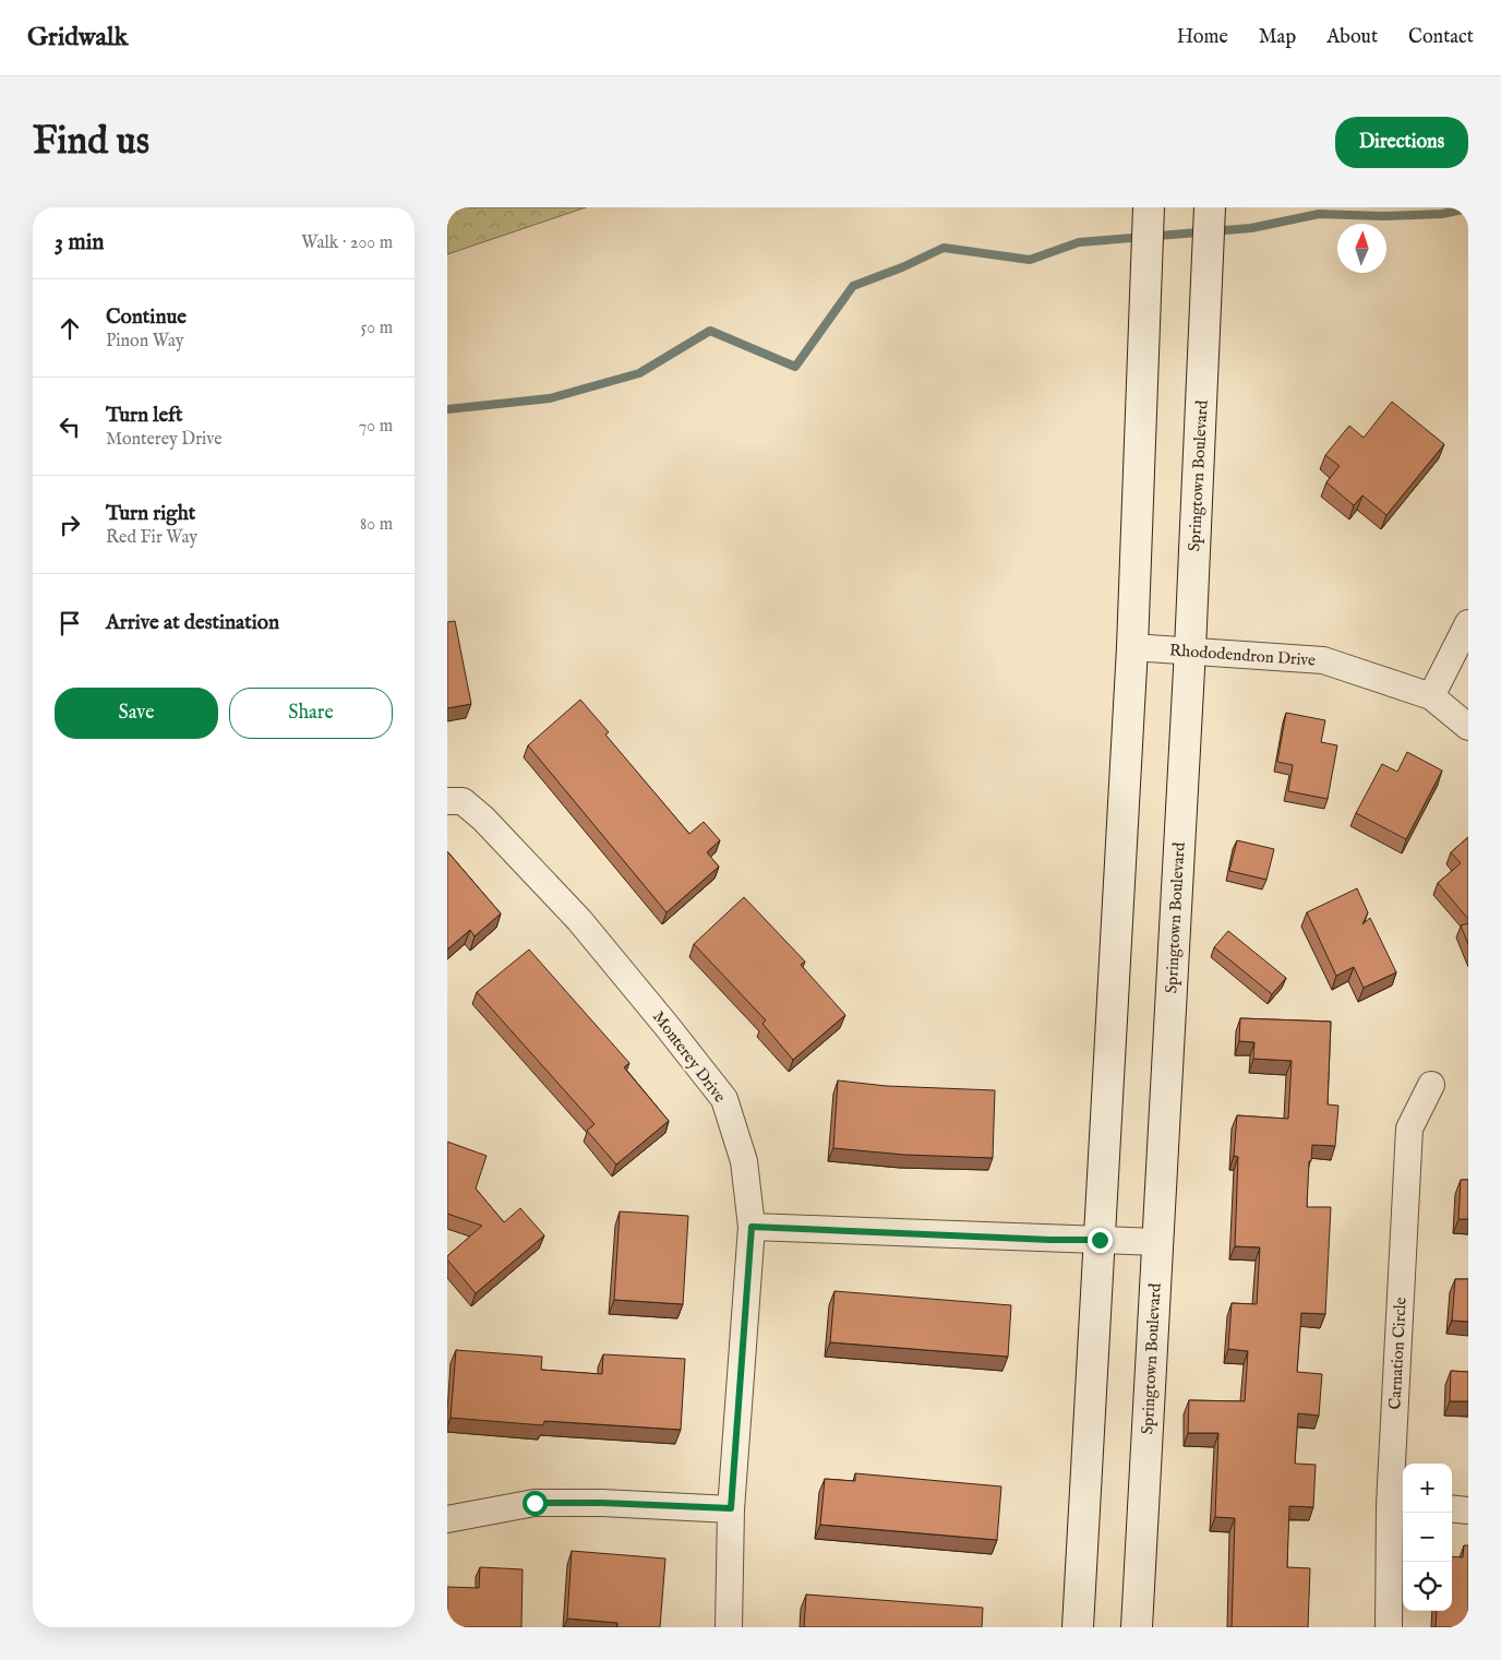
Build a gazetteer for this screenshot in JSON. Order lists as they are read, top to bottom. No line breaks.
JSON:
{"streets":{"street":["Springtown Boulevard","Rhododendron Drive","Monterey Drive","Carnation Circle"]},"crossings":[["Springtown Boulevard","Rhododendron Drive"]],"north":"top","page":{"header":"Gridwalk","nav":["Home","Map","About","Contact"],"buttons":["Directions",["Save","Share"]],"title":"Find us","heading":["3 min","Walk · 200 m"],"list":[["Continue","Pinon Way","50 m"],["Turn left","Monterey Drive","70 m"],["Turn right","Red Fir Way","80 m"],"Arrive at destination"],"map_buttons":["+","−"]}}
